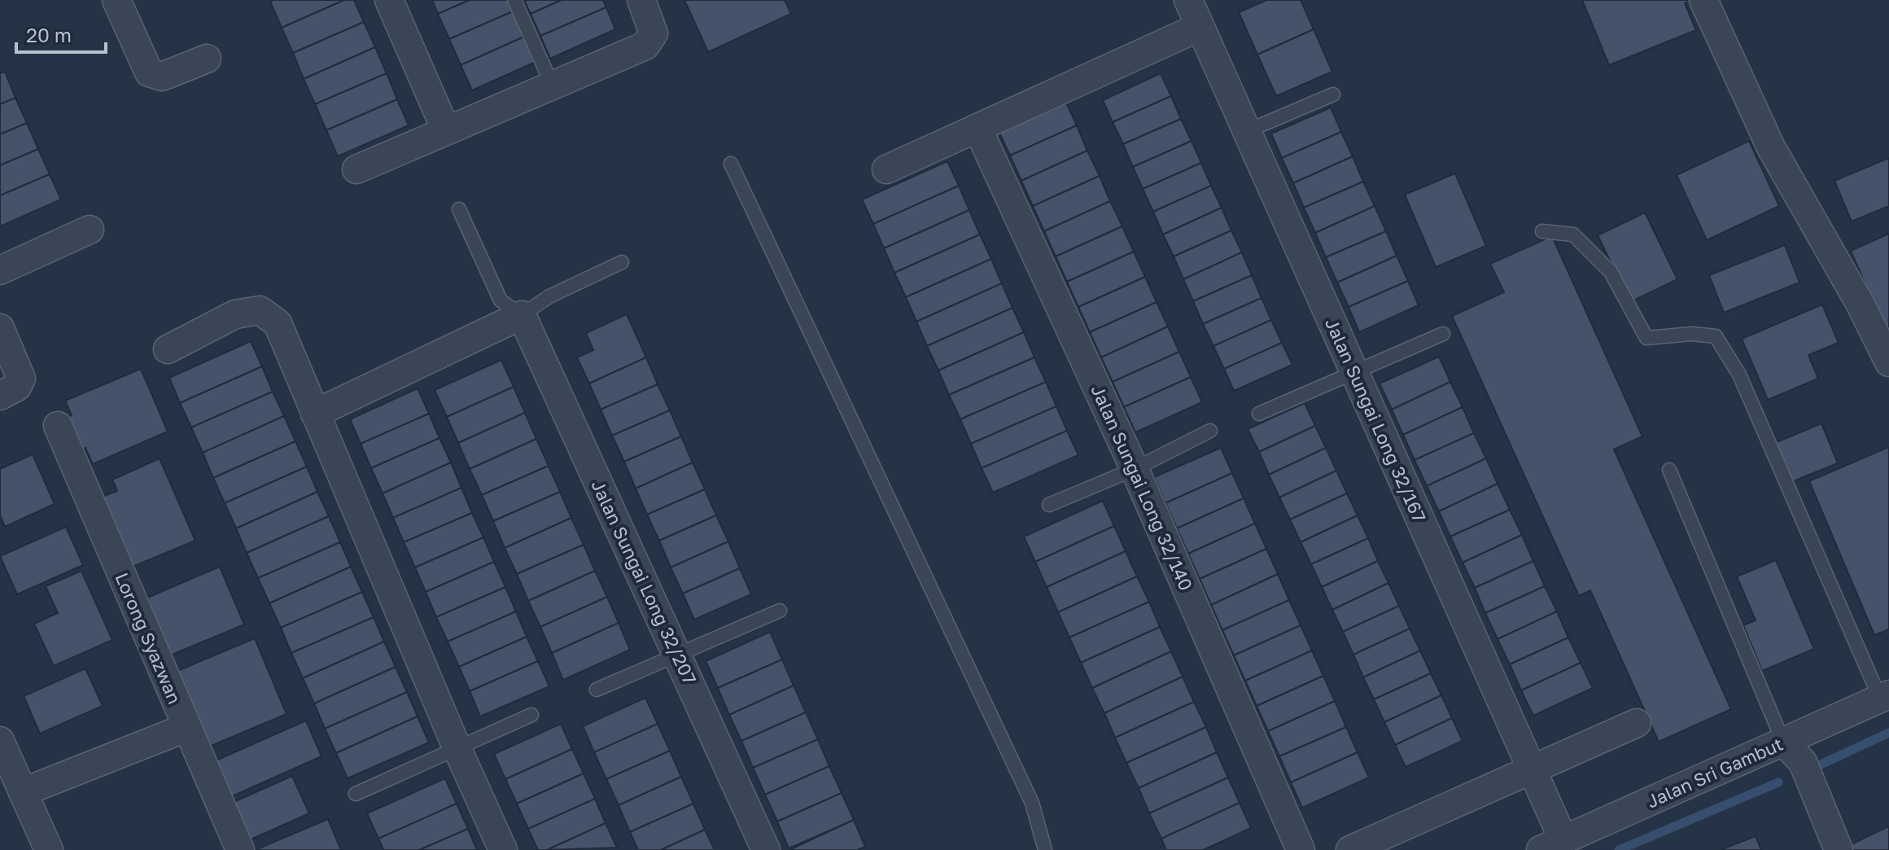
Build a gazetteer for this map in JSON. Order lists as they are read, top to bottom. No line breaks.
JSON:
{"streets":{"street":["Jalan Sungai Long 32/167","Jalan Sungai Long 32/140","Jalan Sungai Long 32/207","Lorong Syazwan","Jalan Sri Gambut"]},"crossings":[["Jalan Sungai Long 32/167","Jalan Sri Gambut"]],"scale_bar":"20 m"}
